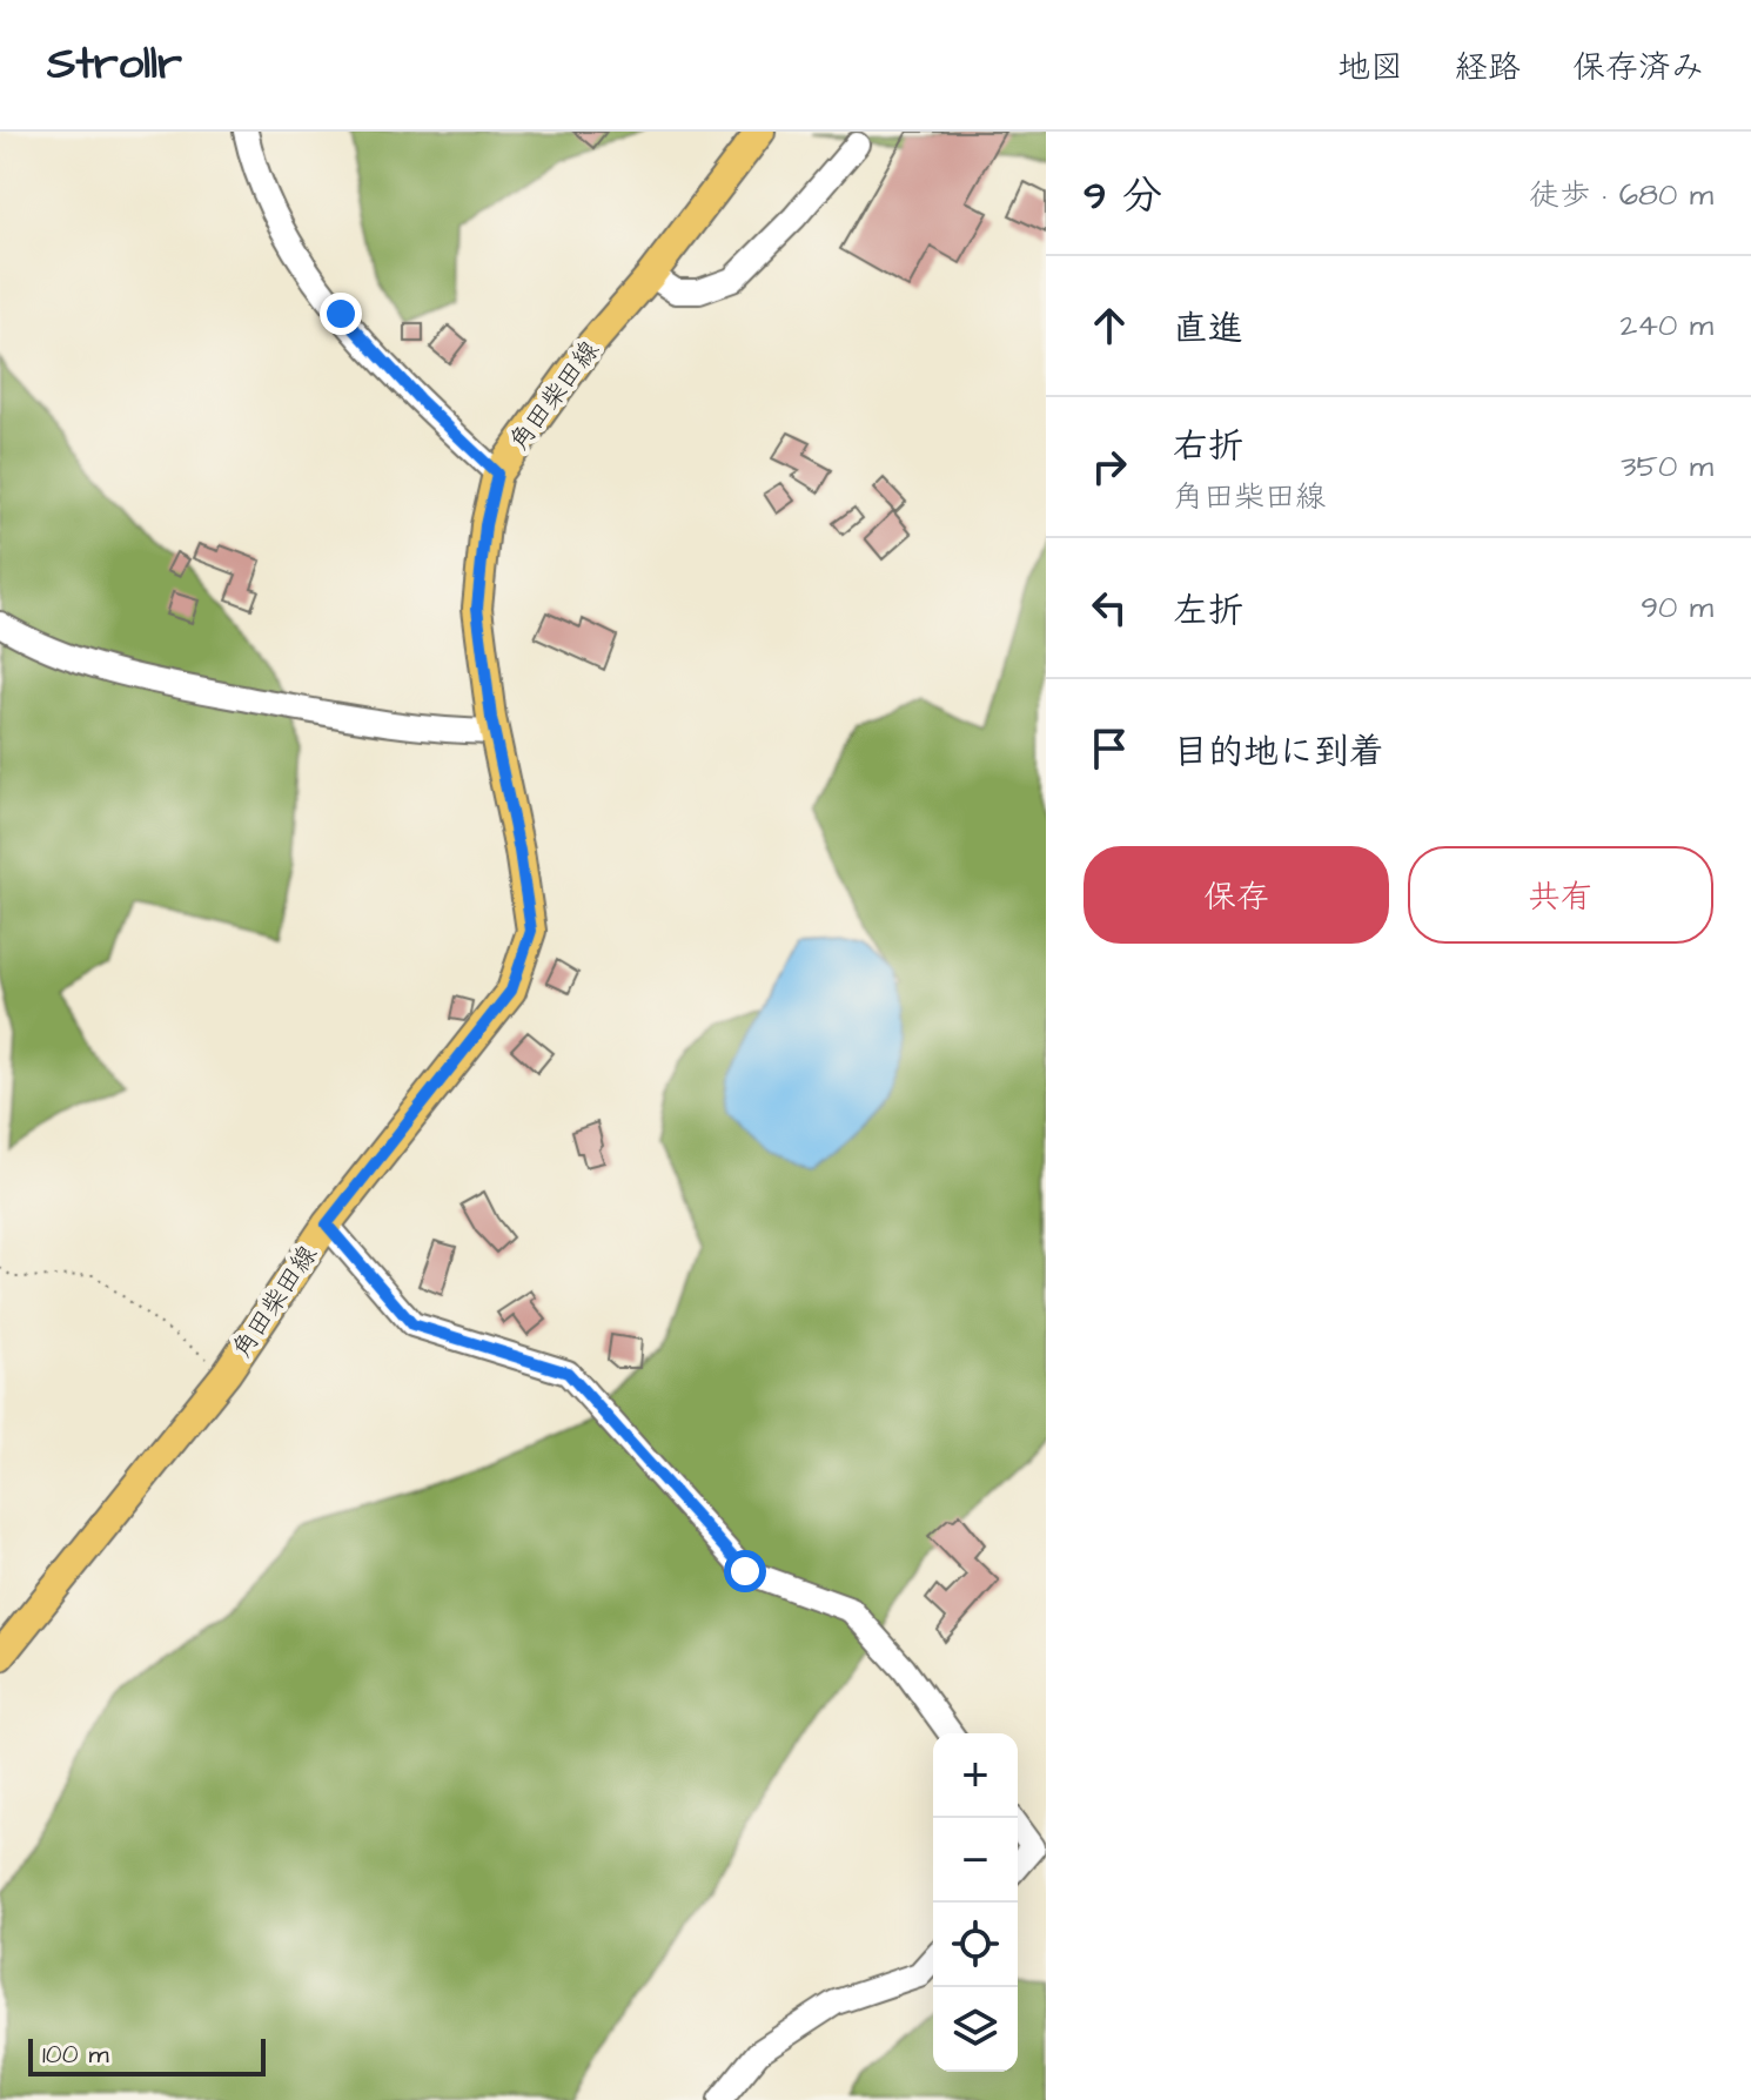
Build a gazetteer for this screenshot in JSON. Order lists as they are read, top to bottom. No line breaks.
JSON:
{"streets":{"main road":["角田柴田線"]},"scale_bar":"100 m","page":{"header":"Strollr","nav":["地図","経路","保存済み"],"heading":["9 分","徒歩 · 680 m"],"list":[["直進","240 m"],["右折","角田柴田線","350 m"],["左折","90 m"],"目的地に到着"],"buttons":["保存","共有"],"map_buttons":["+","−"],"scale":"100 m"}}
